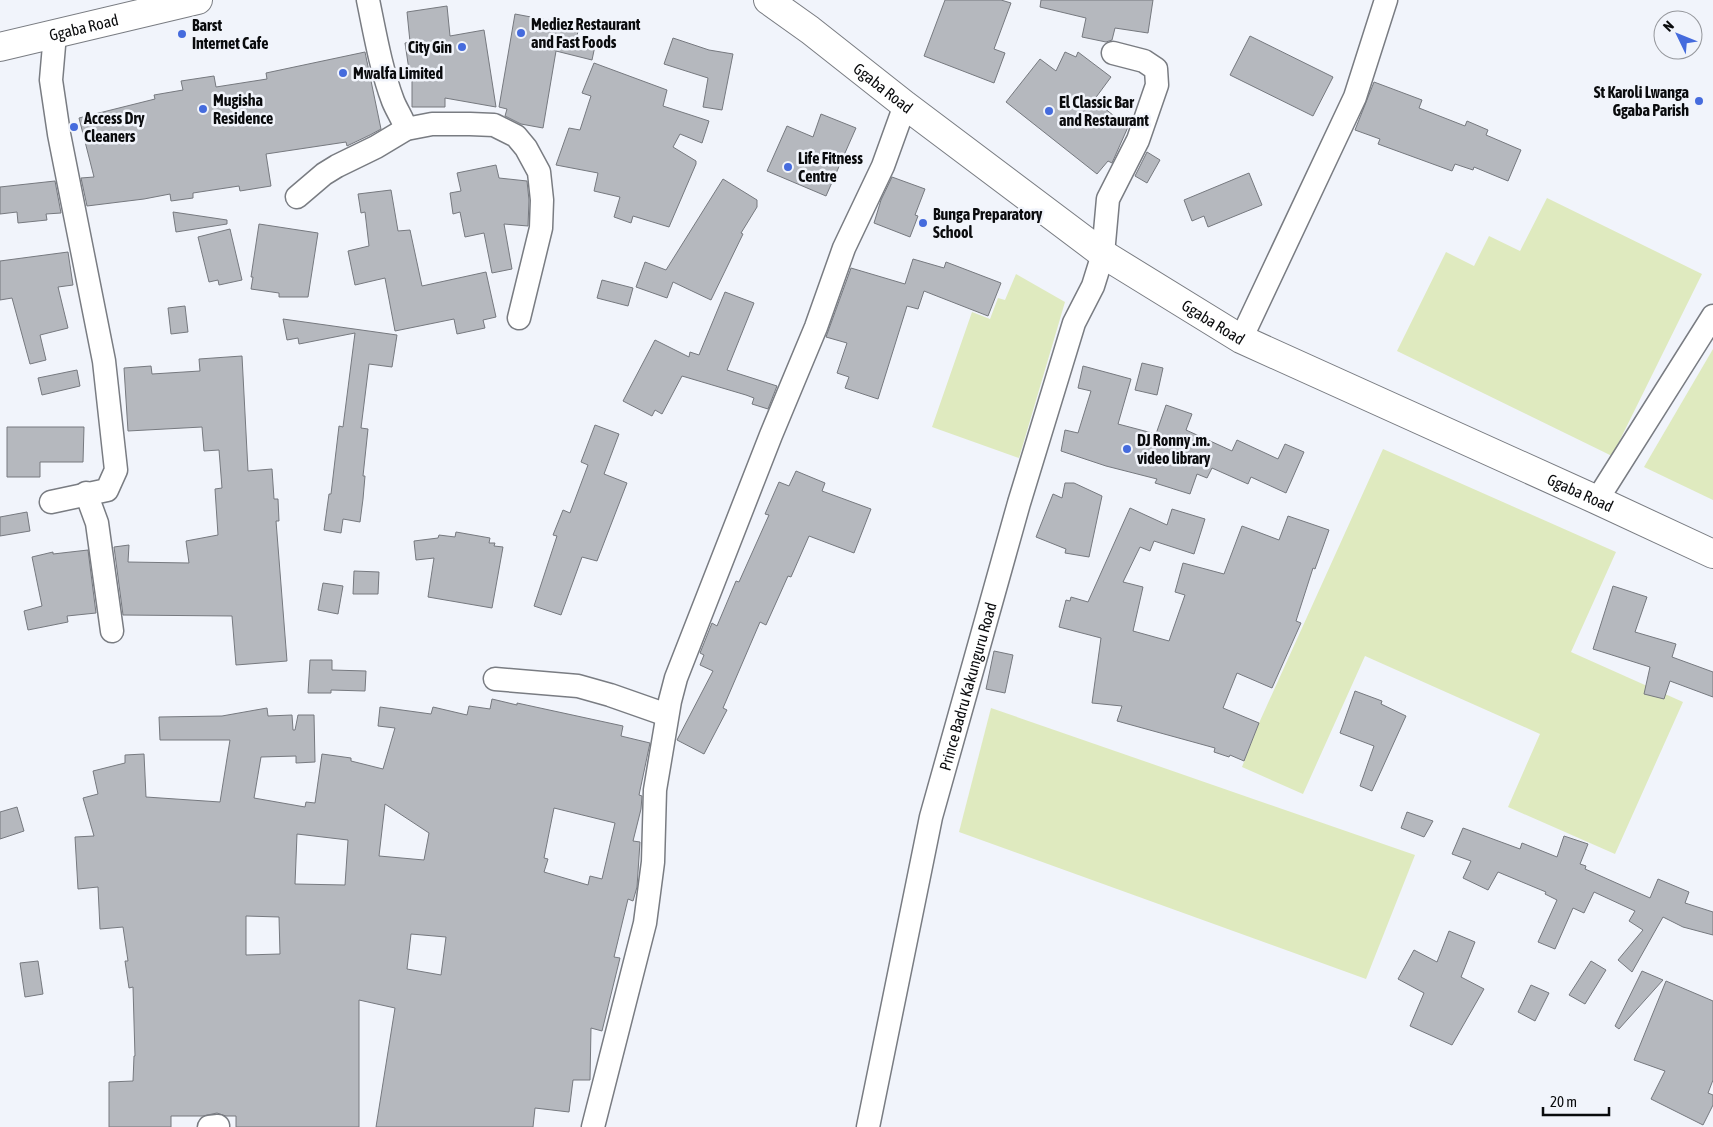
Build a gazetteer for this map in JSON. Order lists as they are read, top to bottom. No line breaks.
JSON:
{"streets":{"main road":["Ggaba Road"],"street":["Prince Badru Kakunguru Road"]},"crossings":[["Ggaba Road","Prince Badru Kakunguru Road"]],"places":["Mediez Restaurant and Fast Foods","Barst Internet Cafe","City Gin","Mwalfa Limited","St Karoli Lwanga Ggaba Parish","Mugisha Residence","El Classic Bar and Restaurant","Access Dry Cleaners","Life Fitness Centre","Bunga Preparatory School","DJ Ronny .m. video library"],"scale_bar":"20 m","north":"top left"}
